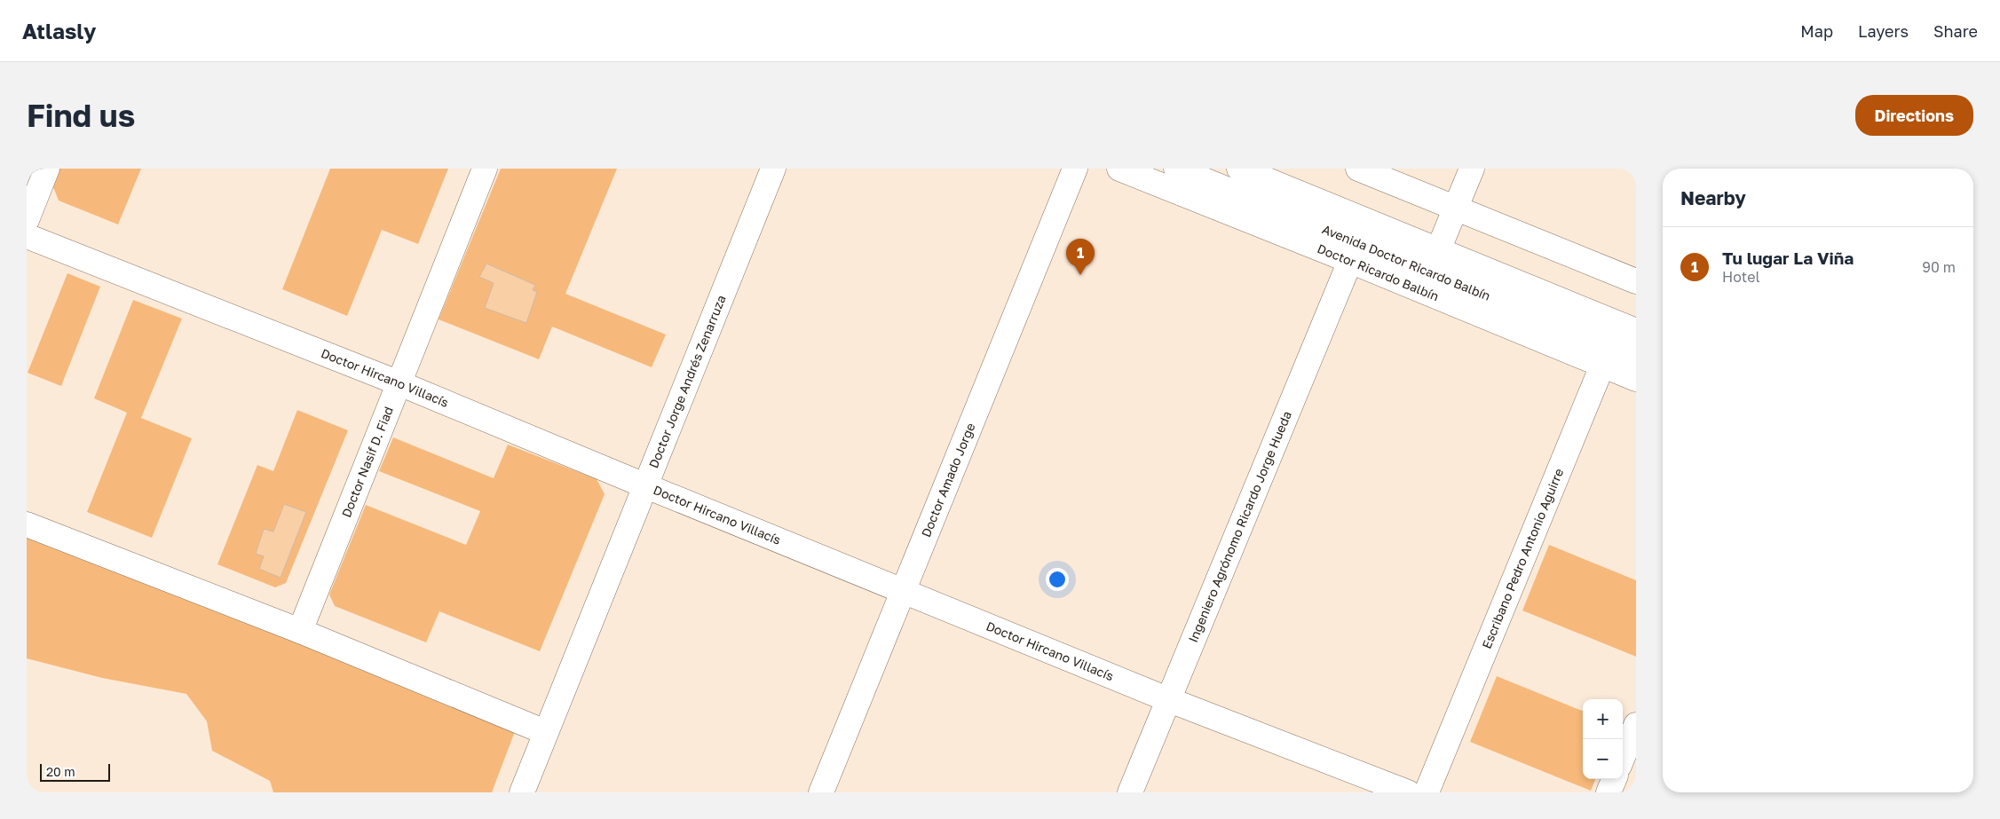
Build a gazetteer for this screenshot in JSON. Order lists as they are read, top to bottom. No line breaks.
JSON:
{"streets":{"street":["Avenida Doctor Ricardo Balbín","Doctor Ricardo Balbín","Doctor Hircano Villacís","Doctor Jorge Andrés Zenarruza","Doctor Nasif D. Fiad","Doctor Amado Jorge","Ingeniero Agrónomo Ricardo Jorge Hueda","Escribano Pedro Antonio Aguirre"]},"crossings":[["Avenida Doctor Ricardo Balbín","Doctor Ricardo Balbín"],["Avenida Doctor Ricardo Balbín","Escribano Pedro Antonio Aguirre"],["Doctor Ricardo Balbín","Ingeniero Agrónomo Ricardo Jorge Hueda"],["Doctor Ricardo Balbín","Escribano Pedro Antonio Aguirre"],["Doctor Hircano Villacís","Doctor Jorge Andrés Zenarruza"],["Doctor Hircano Villacís","Doctor Nasif D. Fiad"],["Doctor Hircano Villacís","Doctor Amado Jorge"],["Doctor Hircano Villacís","Ingeniero Agrónomo Ricardo Jorge Hueda"]],"scale_bar":"20 m","page":{"header":"Atlasly","nav":["Map","Layers","Share"],"buttons":"Directions","title":"Find us","heading":"Nearby","list":[{"mark":"1","name":"Tu lugar La Viña","note":"Hotel","value":"90 m"}],"pins":"1","map_buttons":["+","−"],"scale":"20 m"}}
